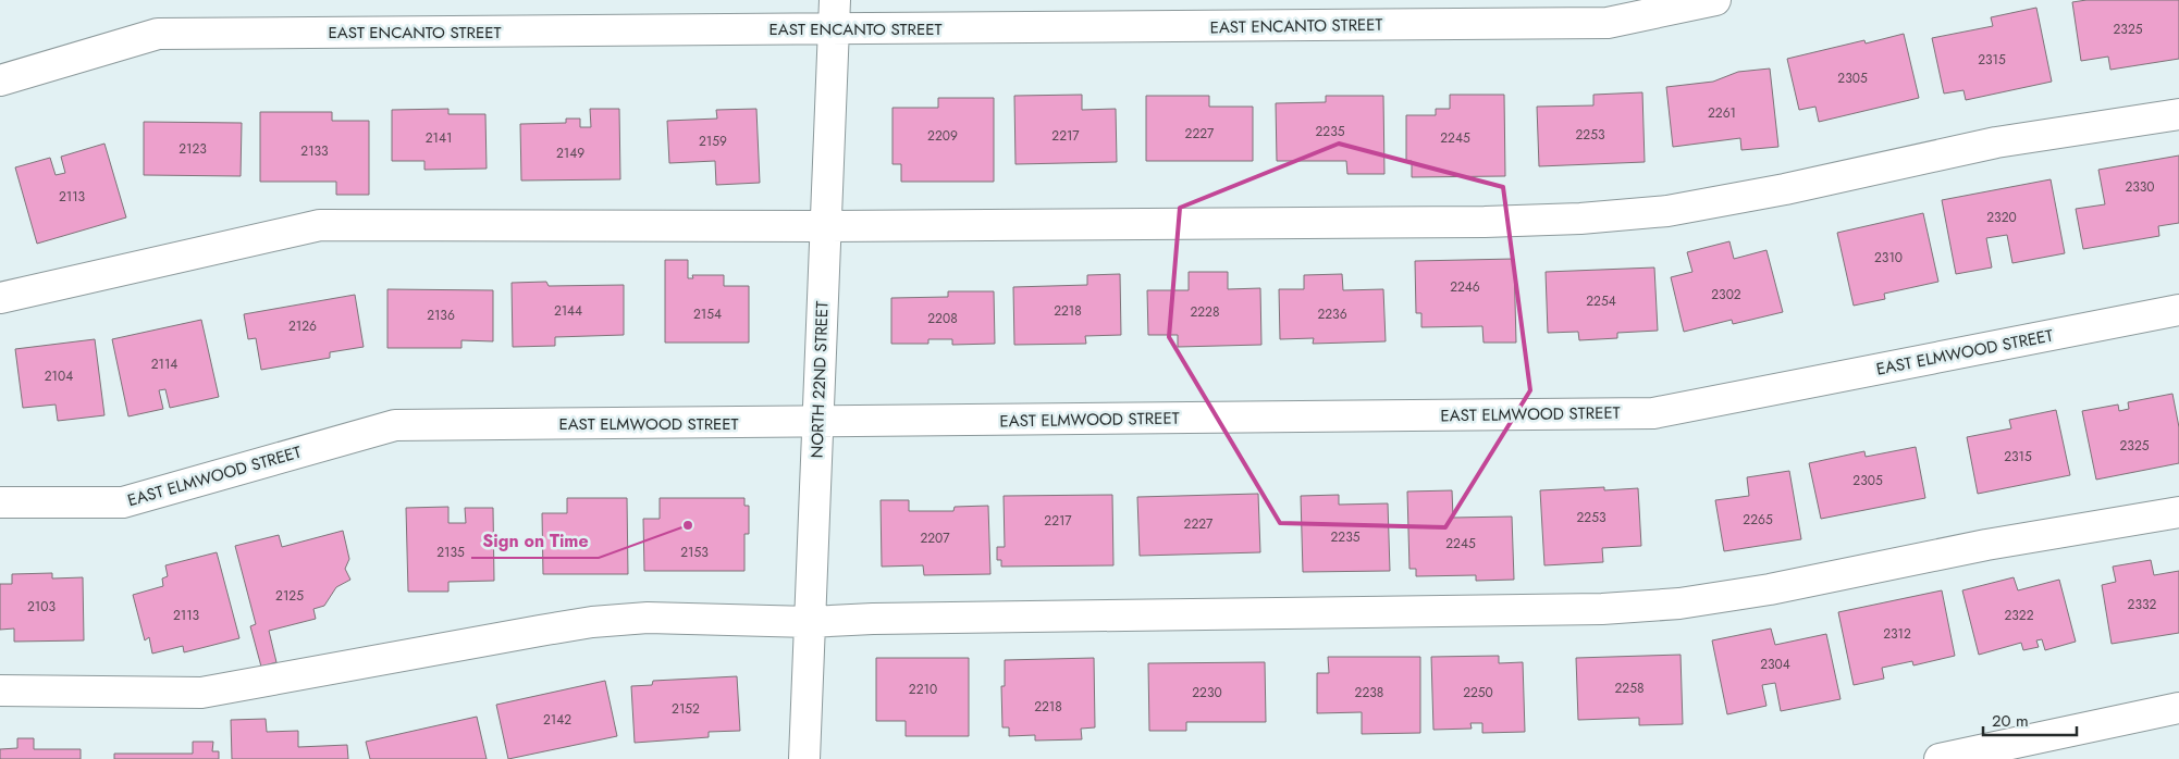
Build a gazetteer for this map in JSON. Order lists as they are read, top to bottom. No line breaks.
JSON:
{"streets":{"street":["EAST ENCANTO STREET","EAST ELMWOOD STREET","NORTH 22ND STREET"]},"crossings":[["EAST ENCANTO STREET","NORTH 22ND STREET"],["EAST ELMWOOD STREET","NORTH 22ND STREET"]],"places":["Sign on Time"],"house_numbers":["2325","2315","2305","2261","2235","2227","2253","2209","2217","2141","2245","2159","2123","2133","2149","2330","2113","2320","2310","2246","2302","2254","2144","2218","2228","2154","2236","2136","2208","2126","2114","2104","2325","2315","2305","2253","2265","2217","2227","2235","2207","2245","2135","2153","2125","2332","2103","2113","2322","2312","2304","2258","2210","2230","2238","2250","2218","2152","2142"],"scale_bar":"20 m"}
